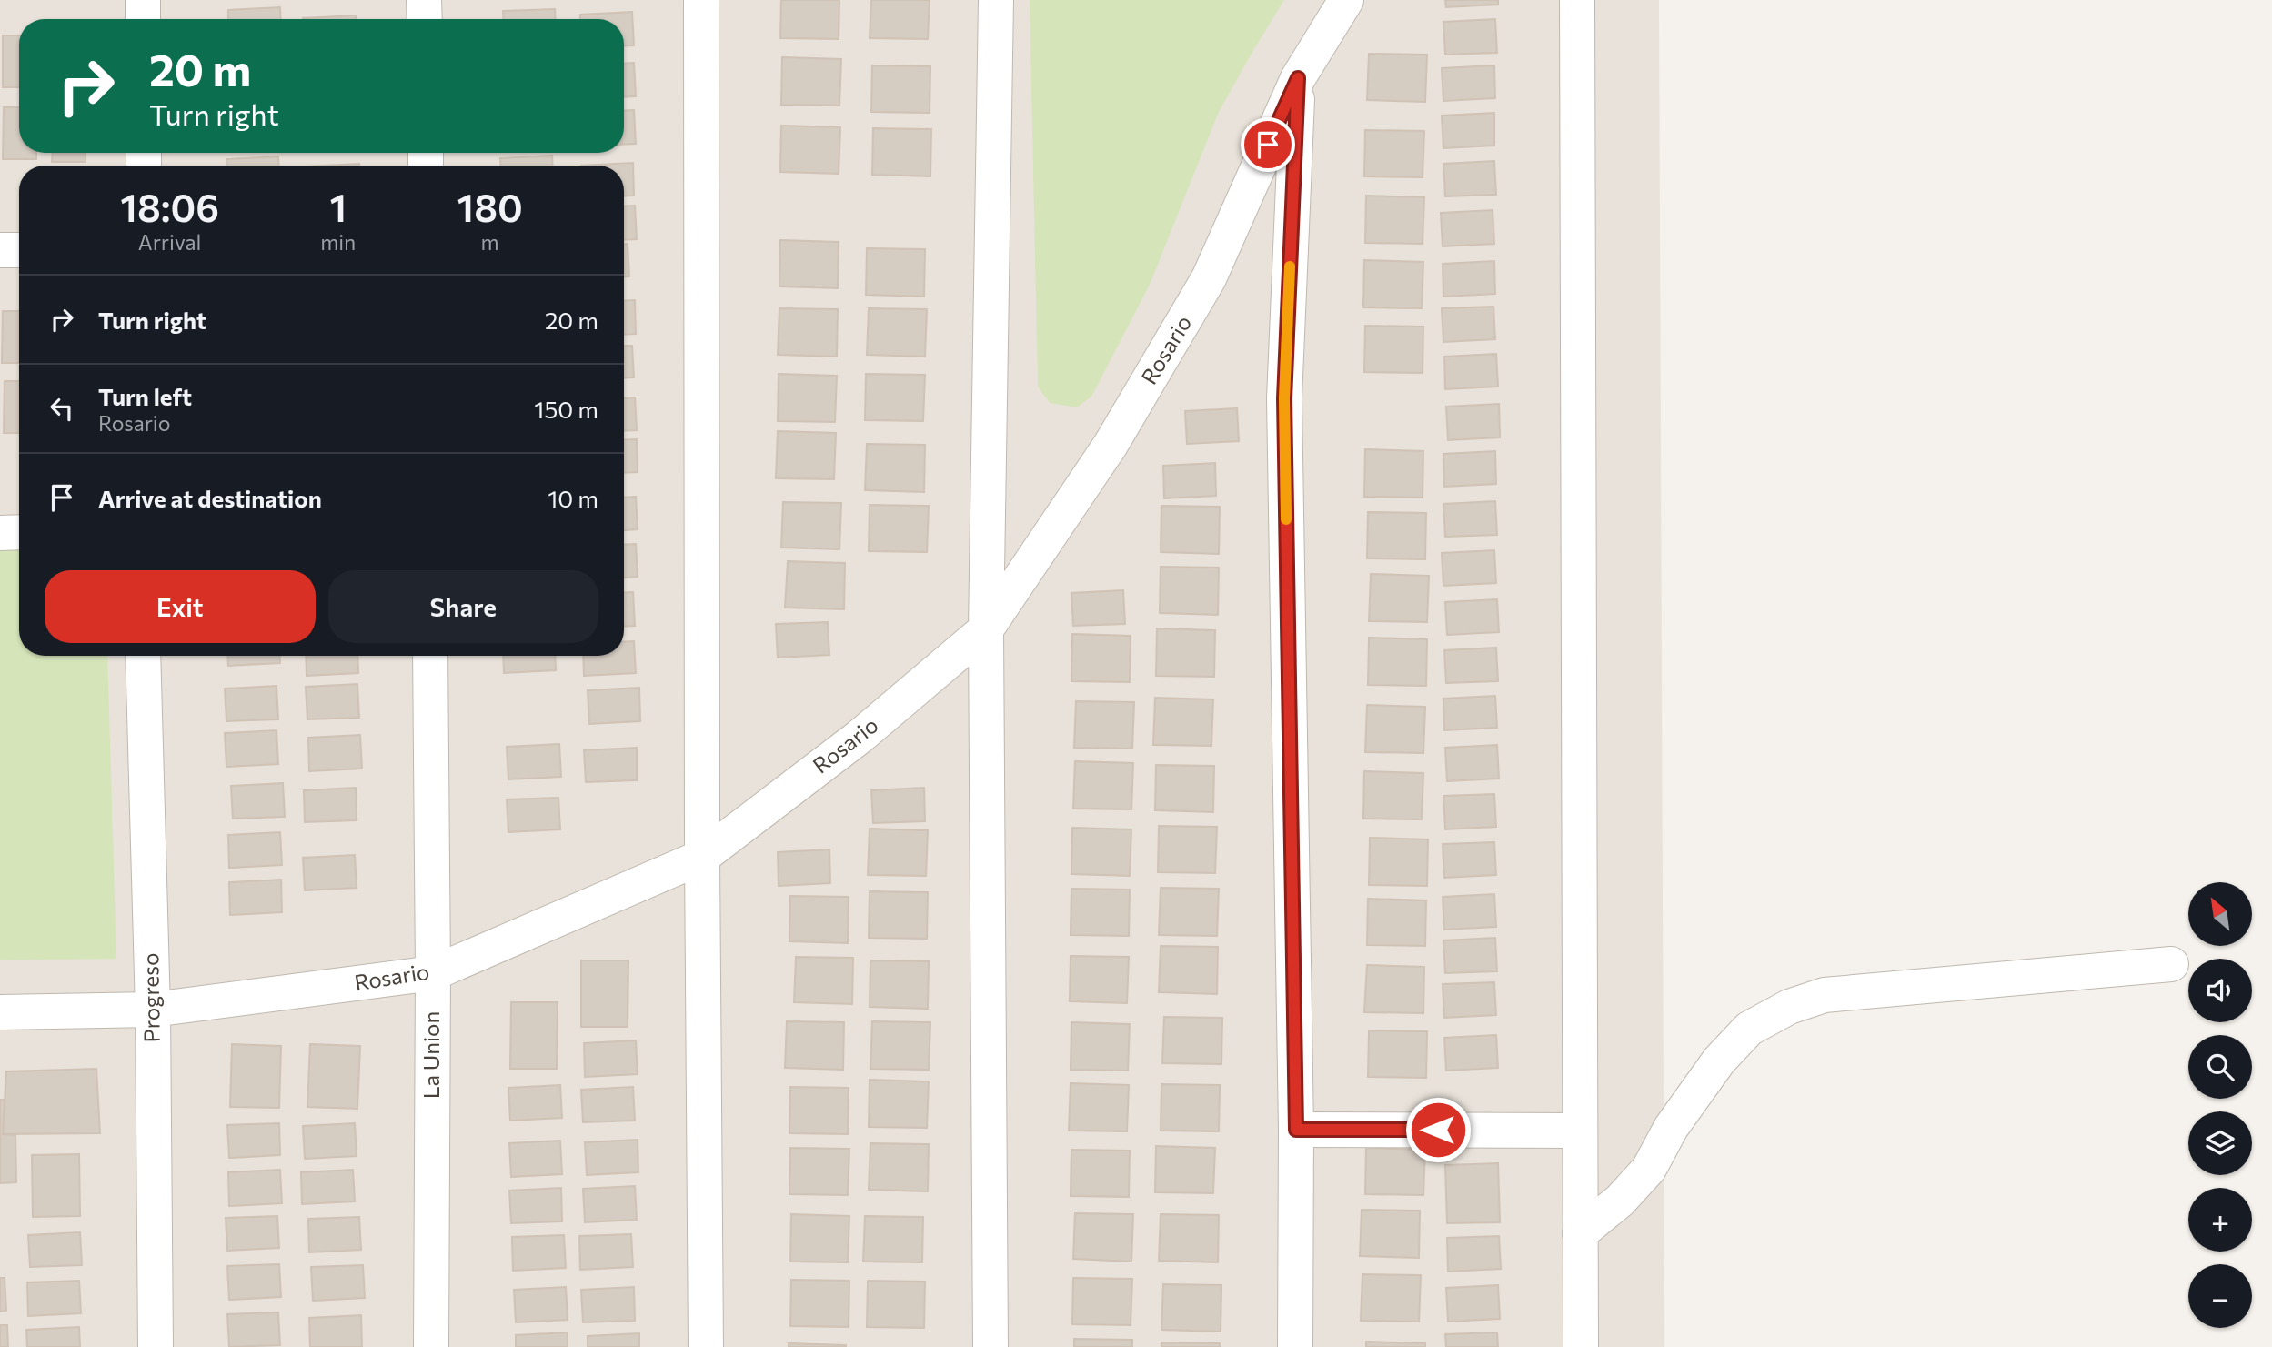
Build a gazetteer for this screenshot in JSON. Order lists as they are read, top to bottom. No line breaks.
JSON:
{"streets":{"street":["Rosario","Progreso","La Union"]},"crossings":[["Rosario","Progreso"],["Rosario","La Union"]],"north":"top left","page":{"turn":["20 m","Turn right"],"eta":["18:06","Arrival","1","min","180","m"],"list":[{"name":"Turn right","value":"20 m"},{"name":"Turn left","note":"Rosario","value":"150 m"},{"name":"Arrive at destination","value":"10 m"}],"buttons":["Exit","Share"],"map_buttons":["+","−"]}}
